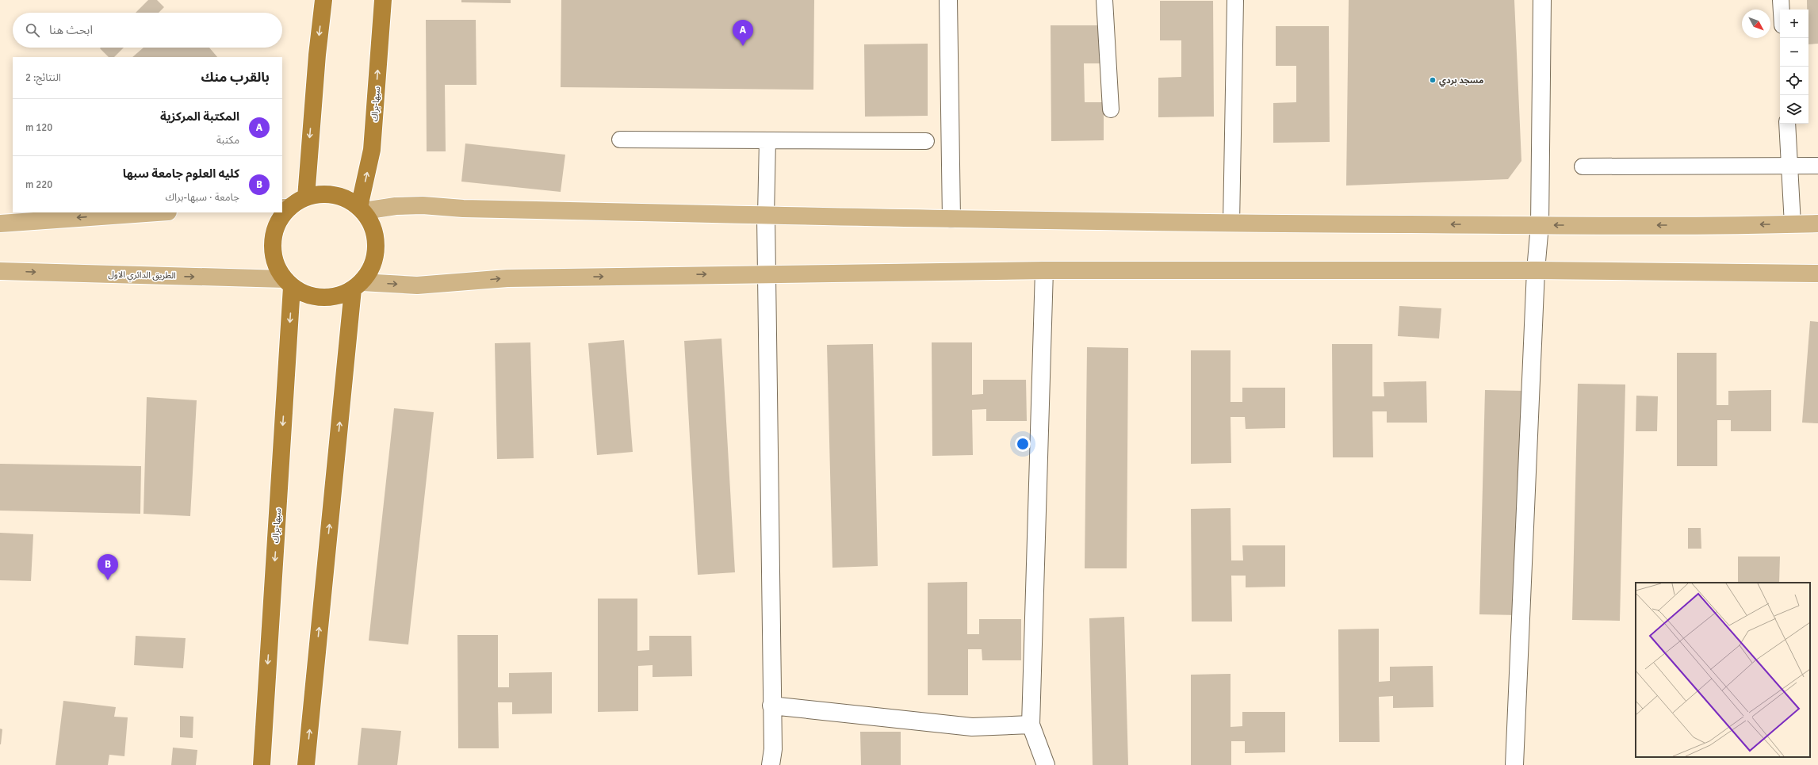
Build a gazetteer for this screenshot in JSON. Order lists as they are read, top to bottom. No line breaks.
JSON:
{"streets":{"highway":["سبها-براك"],"main road":["الطريق الدائري الاول"]},"crossings":[["سبها-براك","الطريق الدائري الاول"]],"places":["مسجد بردي"],"north":"bottom right","page":{"map_buttons":["+","−"],"search":"ابحث هنا","pins":["A","B"],"heading":["بالقرب منك","النتائج: 2"],"list":[{"mark":"A","name":"المكتبة المركزية","note":"مكتبة","value":"120 m"},{"mark":"B","name":"كليه العلوم جامعة سبها","note":"جامعة · سبها-براك","value":"220 m"}]}}
